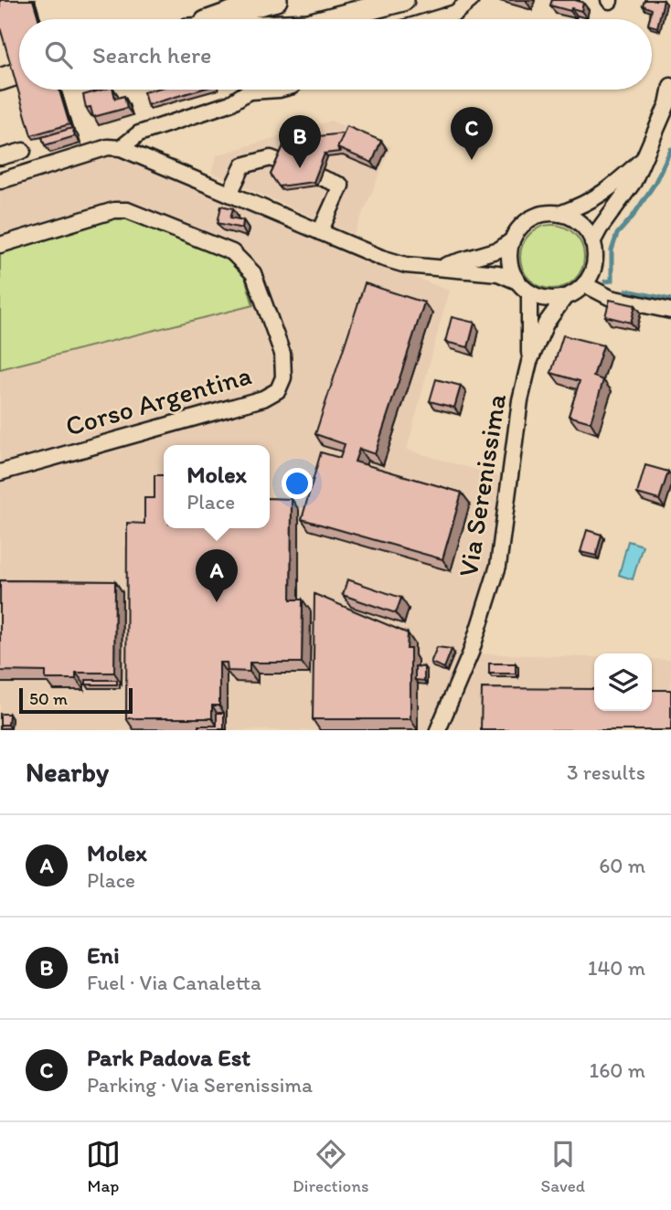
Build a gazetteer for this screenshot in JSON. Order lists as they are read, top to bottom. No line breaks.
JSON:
{"streets":{"street":["Corso Argentina","Via Serenissima"]},"scale_bar":"50 m","page":{"search":"Search here","pins":["C","B","A"],"popup":["Molex","Place"],"scale":"50 m","heading":["Nearby","3 results"],"list":[{"mark":"A","name":"Molex","note":"Place","value":"60 m"},{"mark":"B","name":"Eni","note":"Fuel · Via Canaletta","value":"140 m"},{"mark":"C","name":"Park Padova Est","note":"Parking · Via Serenissima","value":"160 m"}],"nav":["Map","Directions","Saved"]}}
